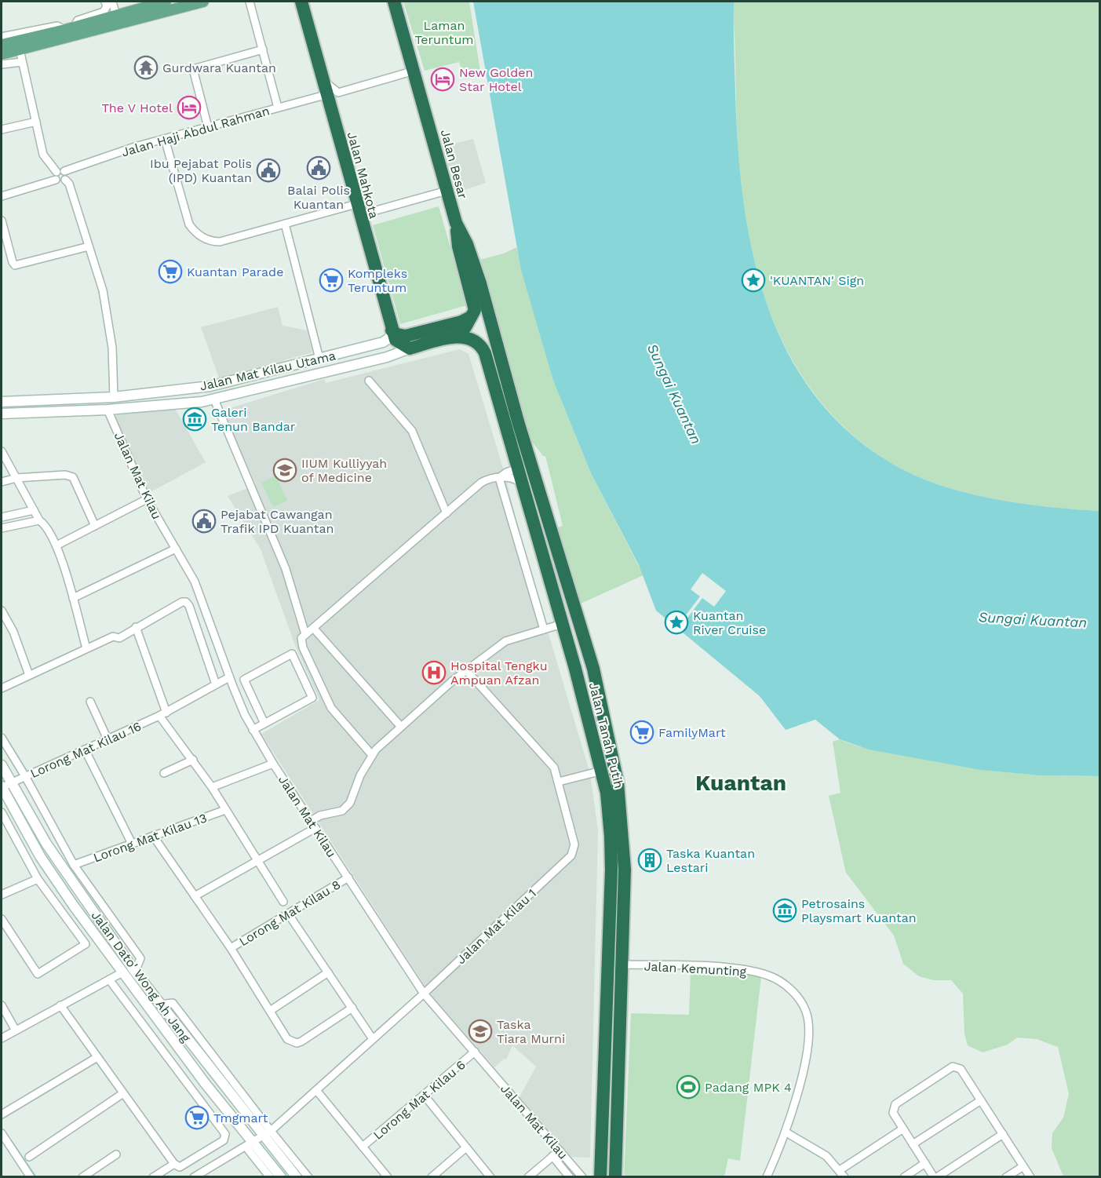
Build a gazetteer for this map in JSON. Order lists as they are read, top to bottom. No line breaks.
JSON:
{"streets":{"highway":["Jalan Besar","Jalan Mahkota","Jalan Mat Kilau Utama","Jalan Tanah Putih"],"main road":["Jalan Dato' Wong Ah Jang"],"street":["Jalan Haji Abdul Rahman","Jalan Mat Kilau","Lorong Mat Kilau 16","Lorong Mat Kilau 13","Lorong Mat Kilau 8","Jalan Mat Kilau 1","Jalan Kemunting","Lorong Mat Kilau 6"]},"crossings":[["Jalan Haji Abdul Rahman","Jalan Mahkota"],["Jalan Besar","Jalan Tanah Putih"],["Jalan Mahkota","Jalan Mat Kilau Utama"],["Jalan Mat Kilau Utama","Jalan Mat Kilau"],["Jalan Mat Kilau Utama","Jalan Tanah Putih"],["Jalan Mat Kilau","Lorong Mat Kilau 16"],["Jalan Mat Kilau","Lorong Mat Kilau 8"],["Jalan Mat Kilau","Jalan Mat Kilau 1"],["Jalan Mat Kilau","Lorong Mat Kilau 6"],["Jalan Tanah Putih","Jalan Kemunting"],["Lorong Mat Kilau 16","Jalan Dato' Wong Ah Jang"],["Lorong Mat Kilau 13","Lorong Mat Kilau 8"],["Jalan Mat Kilau 1","Jalan Dato' Wong Ah Jang"]],"districts":["Kuantan"],"water":["Sungai Kuantan"],"parks":["Laman Teruntum"],"places":{"temple":["Gurdwara Kuantan"],"hotel":["New Golden Star Hotel","The V Hotel"],"public building":["Balai Polis Kuantan","Ibu Pejabat Polis (IPD) Kuantan","Pejabat Cawangan Trafik IPD Kuantan"],"supermarket":["Kuantan Parade","Kompleks Teruntum","FamilyMart","Tmgmart"],"place":["'KUANTAN' Sign","Kuantan River Cruise"],"museum":["Galeri Tenun Bandar","Petrosains Playsmart Kuantan"],"school or university":["IIUM Kulliyyah of Medicine","Taska Tiara Murni"],"hospital":["Hospital Tengku Ampuan Afzan"],"building":["Taska Kuantan Lestari"],"sports":["Padang MPK 4"]}}
